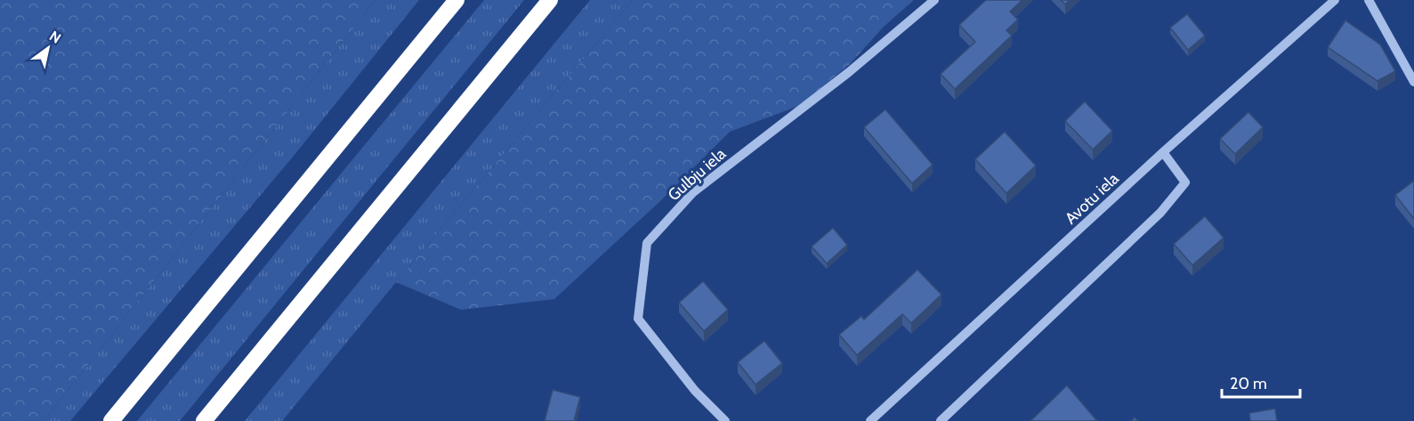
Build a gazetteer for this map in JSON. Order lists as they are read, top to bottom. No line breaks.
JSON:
{"streets":{"street":["Gulbju iela","Avotu iela"]},"scale_bar":"20 m","north":"top right"}
